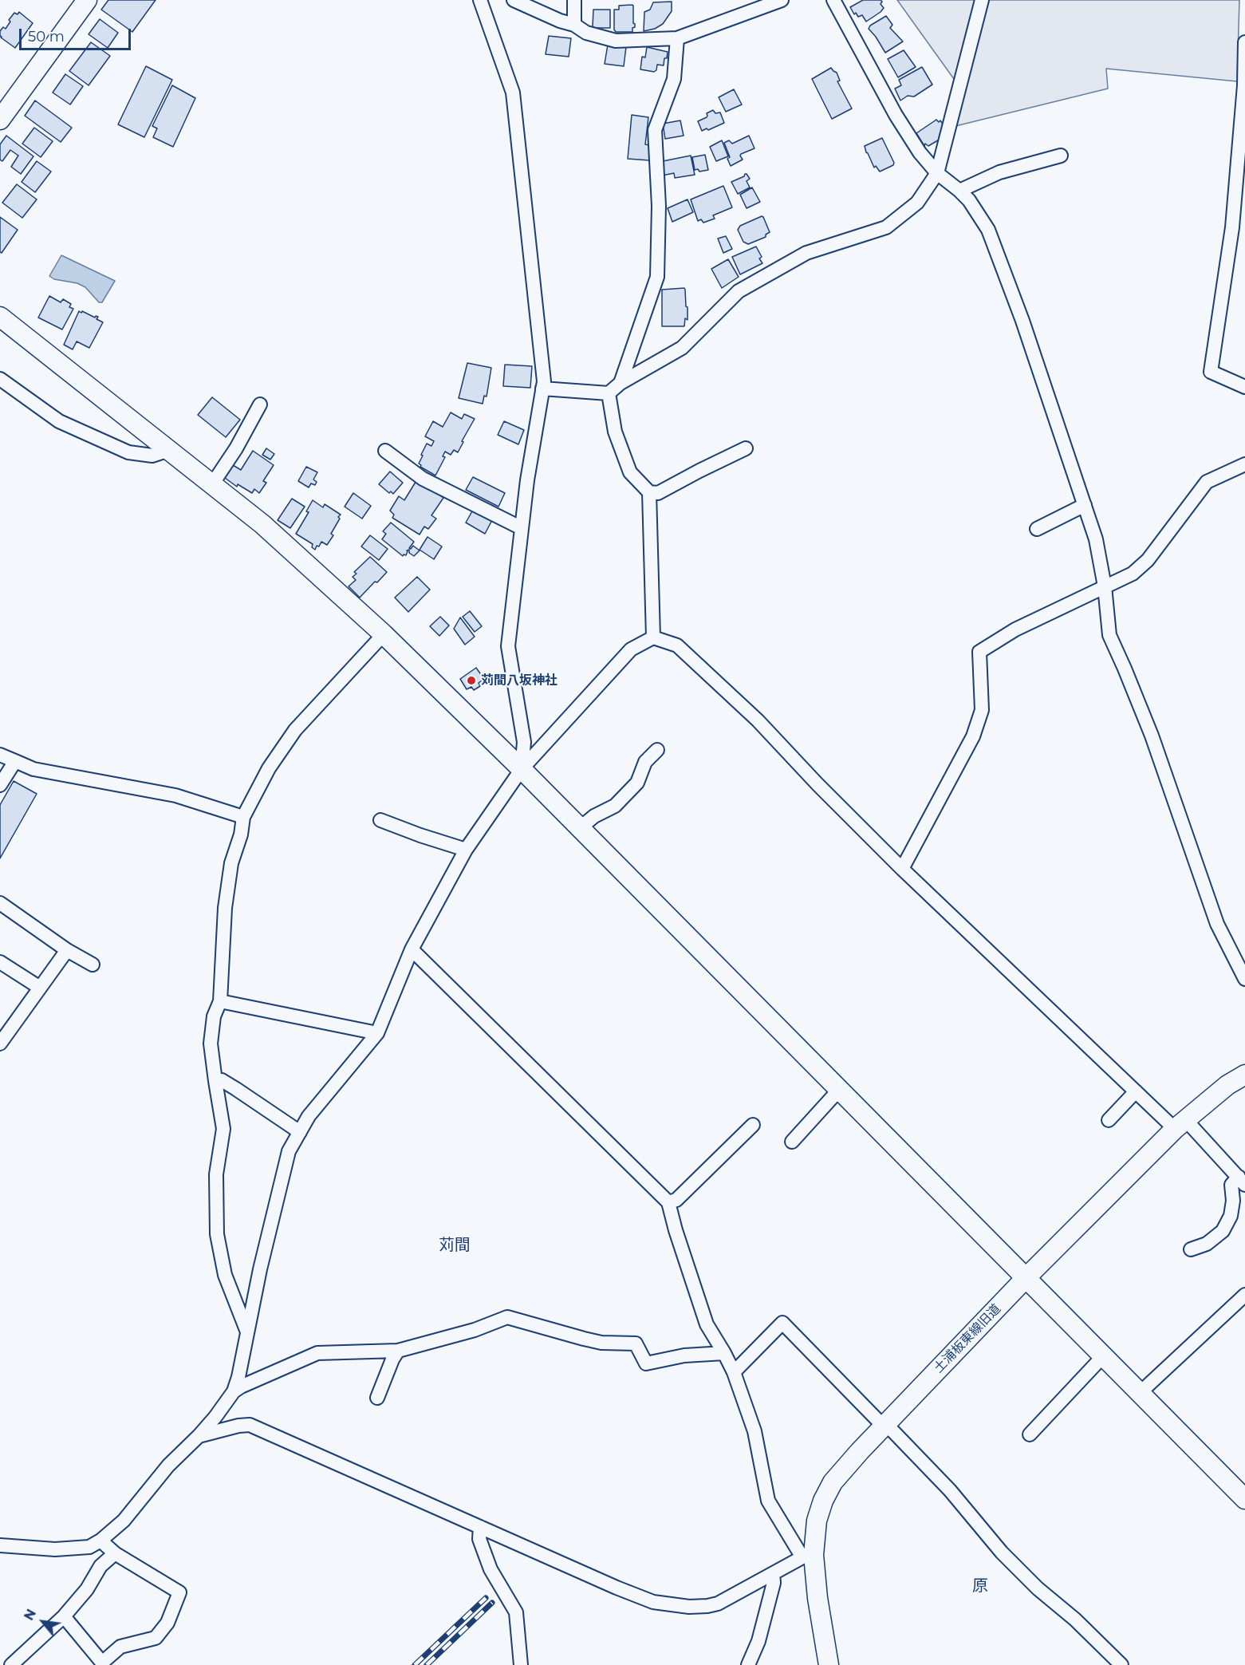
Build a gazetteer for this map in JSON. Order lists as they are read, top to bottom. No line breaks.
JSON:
{"streets":{"street":["土浦板東線旧道"]},"districts":["苅間","原"],"places":["苅間八坂神社"],"scale_bar":"50 m","north":"top left"}
